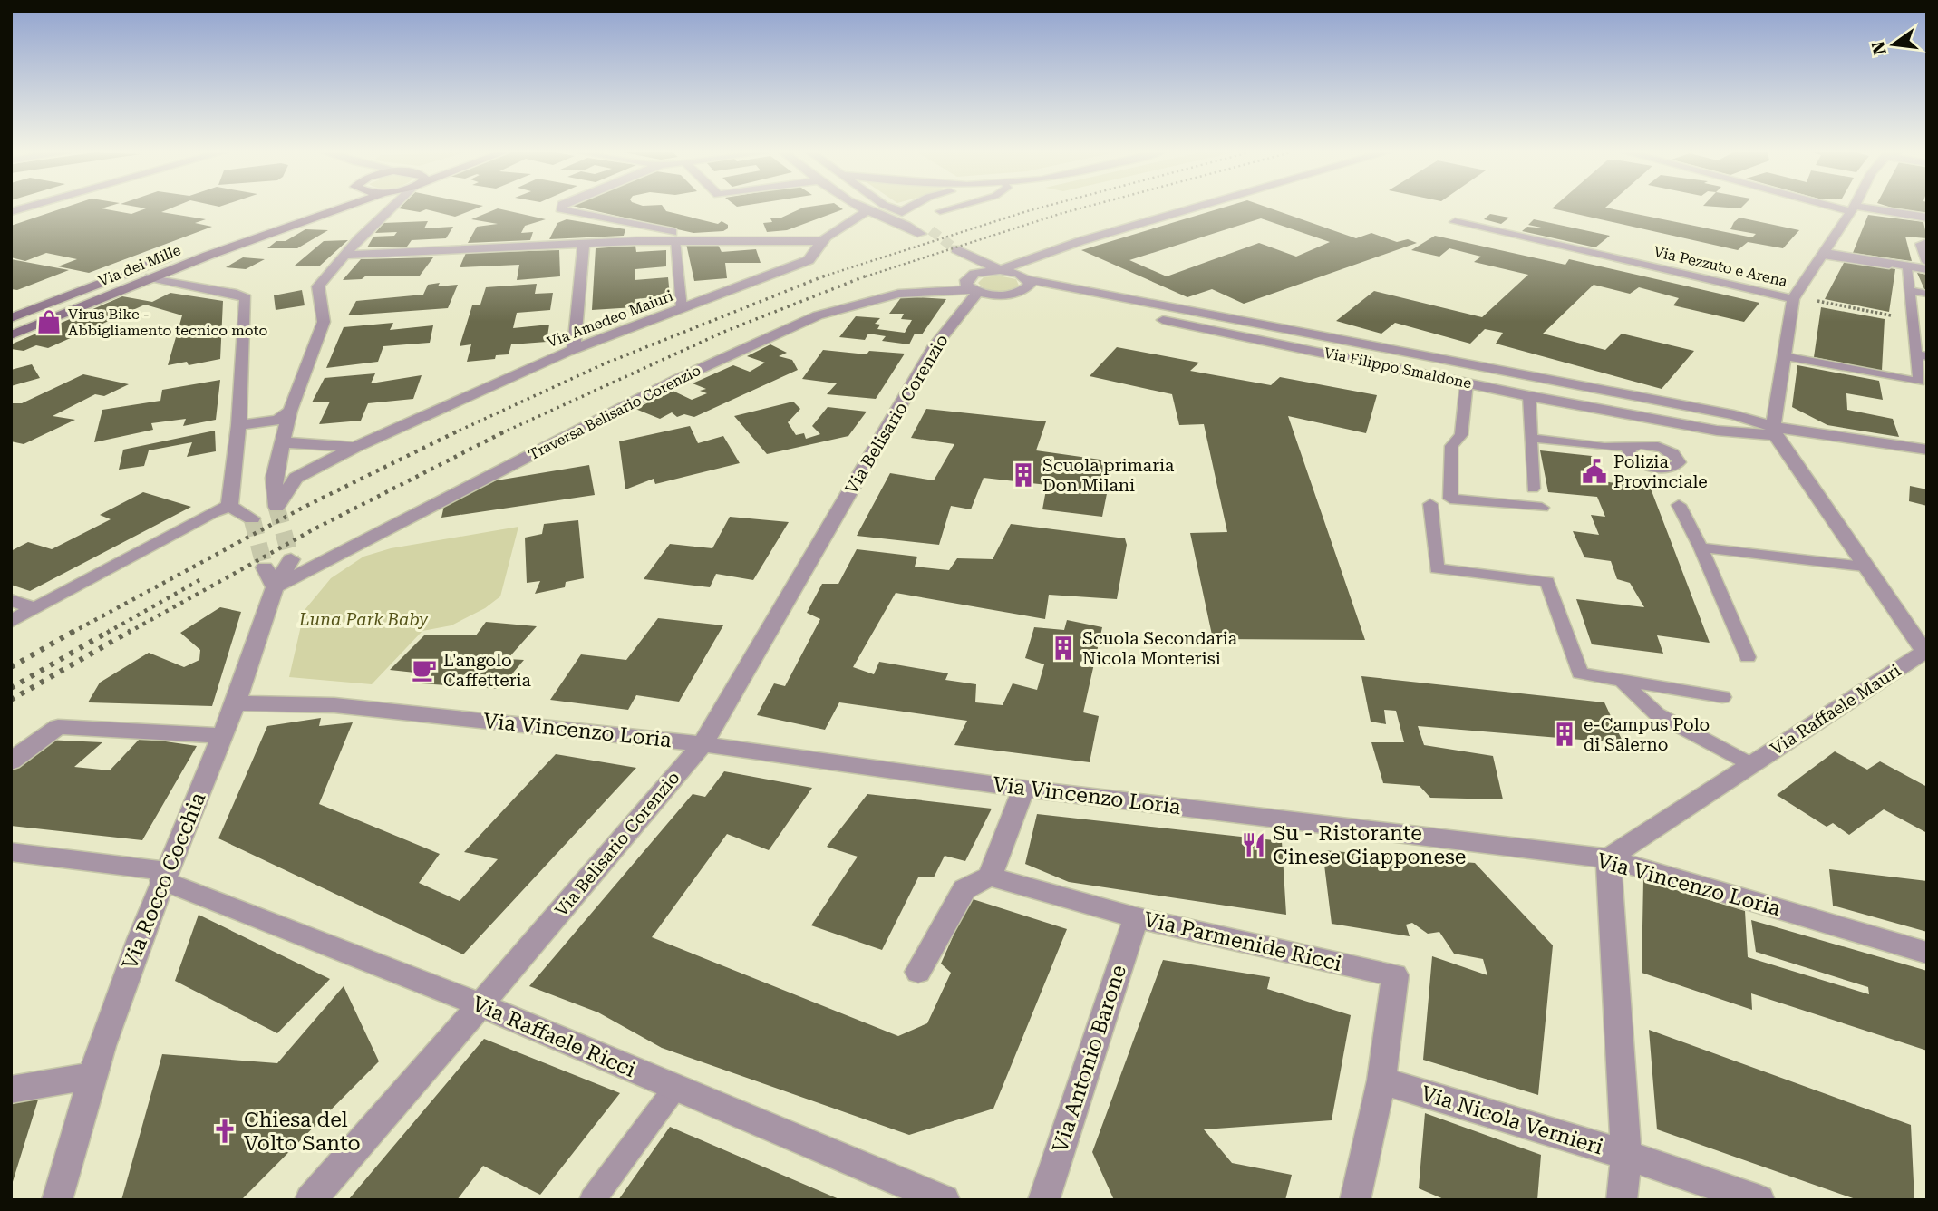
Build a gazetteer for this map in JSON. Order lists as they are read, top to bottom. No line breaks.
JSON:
{"streets":{"street":["Via dei Mille","Via Pezzuto e Arena","Via Amedeo Maiuri","Via Filippo Smaldone","Traversa Belisario Corenzio","Via Belisario Corenzio","Via Raffaele Mauri","Via Vincenzo Loria","Via Rocco Cocchia","Via Parmenide Ricci","Via Raffaele Ricci","Via Antonio Barone","Via Nicola Vernieri"]},"crossings":[["Via Filippo Smaldone","Via Raffaele Mauri"],["Traversa Belisario Corenzio","Via Belisario Corenzio"],["Traversa Belisario Corenzio","Via Rocco Cocchia"],["Via Belisario Corenzio","Via Vincenzo Loria"],["Via Belisario Corenzio","Via Raffaele Ricci"],["Via Raffaele Mauri","Via Vincenzo Loria"],["Via Vincenzo Loria","Via Rocco Cocchia"],["Via Rocco Cocchia","Via Raffaele Ricci"],["Via Parmenide Ricci","Via Antonio Barone"],["Via Parmenide Ricci","Via Nicola Vernieri"]],"parks":["Luna Park Baby"],"places":{"shop":["Virus Bike - Abbigliamento tecnico moto"],"public building":["Polizia Provinciale"],"building":["Scuola primaria Don Milani","Scuola Secondaria Nicola Monterisi","e-Campus Polo di Salerno"],"cafe":["L'angolo Caffetteria"],"restaurant":["Su - Ristorante Cinese Giapponese"],"church":["Chiesa del Volto Santo"]},"north":"left"}
